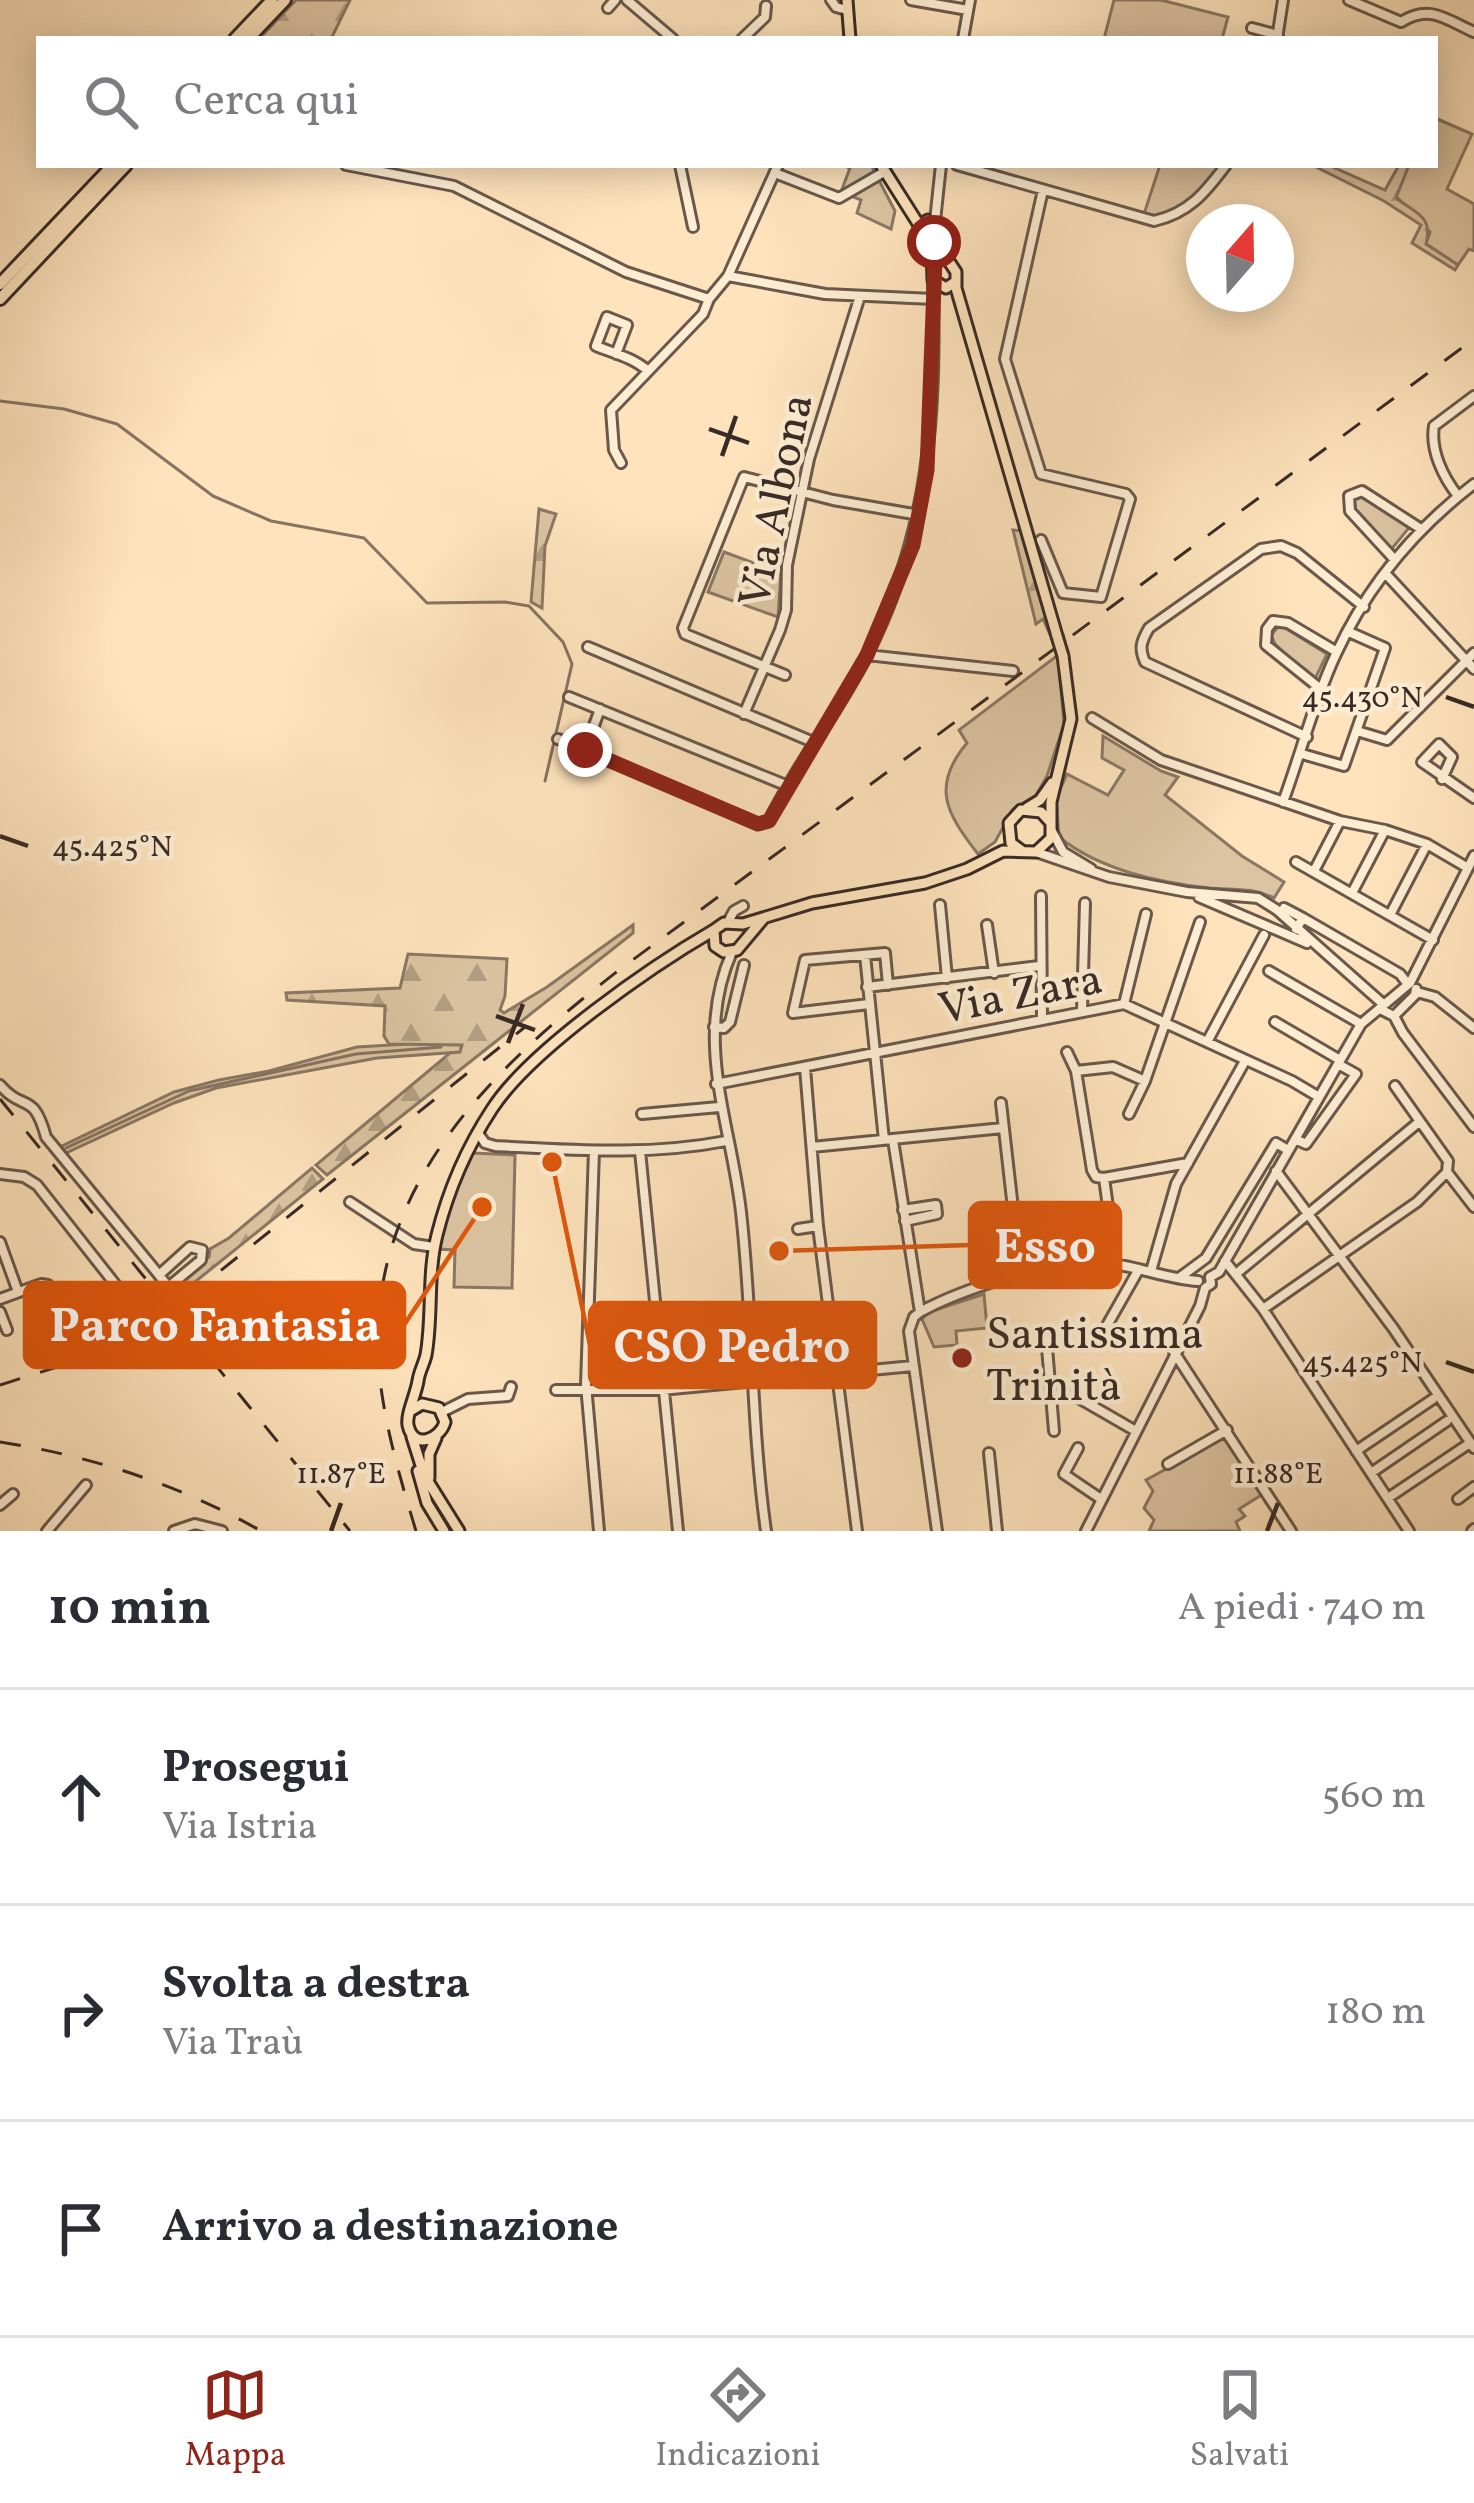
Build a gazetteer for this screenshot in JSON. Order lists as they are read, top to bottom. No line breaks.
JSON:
{"streets":{"street":["Via Albona","Via Zara"]},"places":["CSO Pedro","Parco Fantasia","Esso","Santissima Trinità"],"north":"top","page":{"search":"Cerca qui","heading":["10 min","A piedi · 740 m"],"list":[["Prosegui","Via Istria","560 m"],["Svolta a destra","Via Traù","180 m"],"Arrivo a destinazione"],"nav":["Mappa","Indicazioni","Salvati"]},"coordinates":["45.430°N","45.425°N","11.87°E","11.88°E"]}
